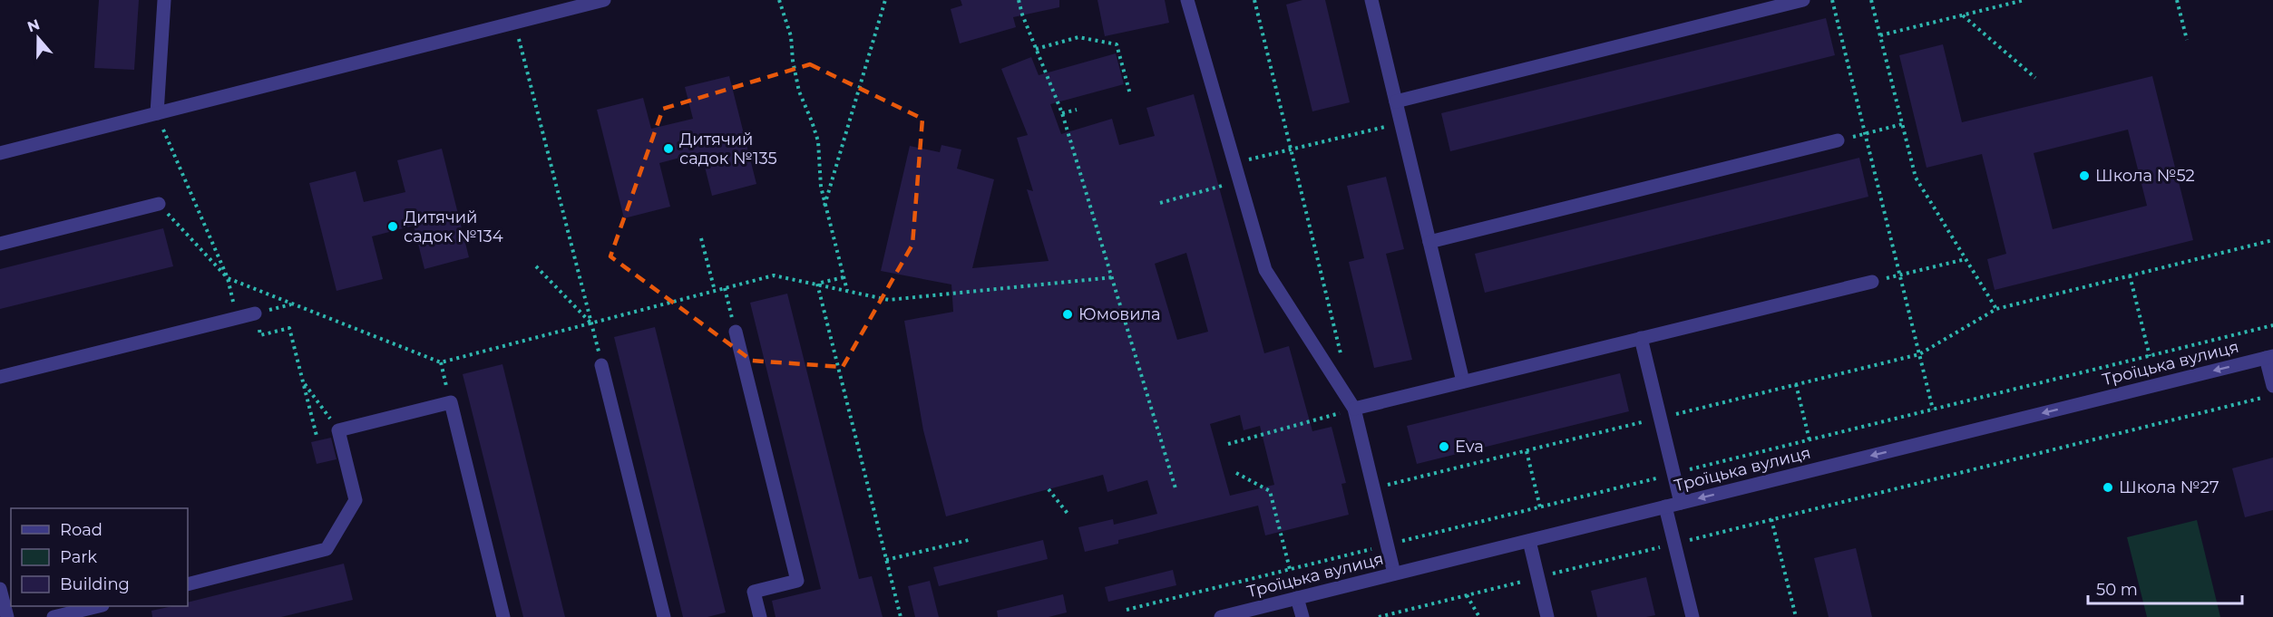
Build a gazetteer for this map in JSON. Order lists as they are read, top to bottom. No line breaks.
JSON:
{"streets":{"street":["Троїцька вулиця"]},"one_way":["Троїцька вулиця"],"places":["Дитячий садок №135","Школа №52","Дитячий садок №134","Юмовила","Eva","Школа №27"],"legend":["Road","Park","Building"],"scale_bar":"50 m","north":"top"}
